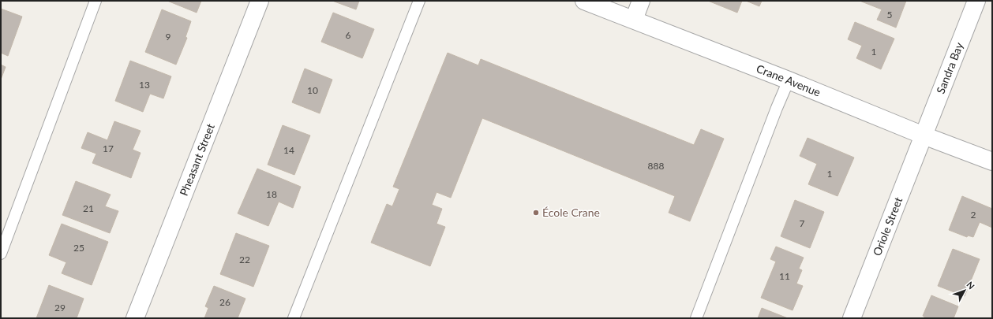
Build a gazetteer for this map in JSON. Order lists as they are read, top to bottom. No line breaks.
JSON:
{"streets":{"street":["Sandra Bay","Crane Avenue","Pheasant Street","Oriole Street"]},"crossings":[["Sandra Bay","Crane Avenue"],["Sandra Bay","Oriole Street"],["Crane Avenue","Oriole Street"]],"places":["École Crane"],"house_numbers":["5","6","9","1","13","10","17","14","888","1","18","21","2","7","25","22","11","26","29"],"north":"top right"}
